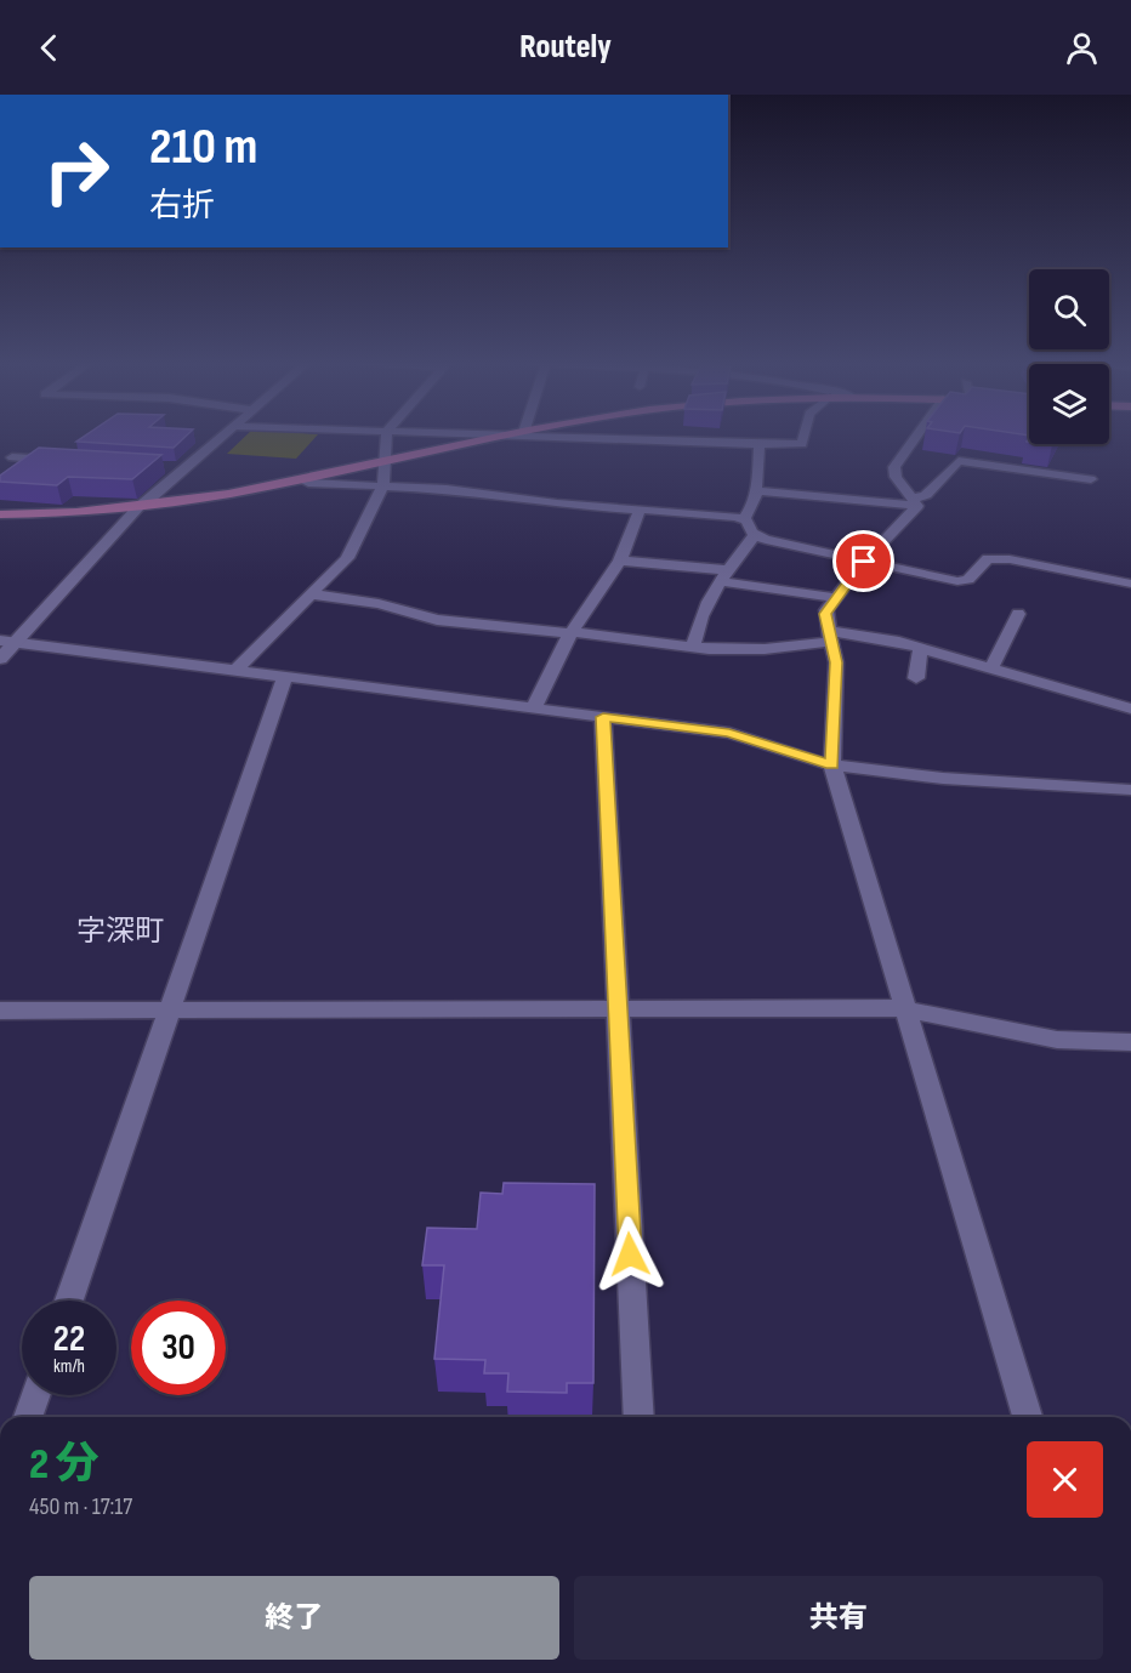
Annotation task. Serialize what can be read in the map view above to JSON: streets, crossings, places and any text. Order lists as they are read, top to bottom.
{
  "districts": ["字深町"],
  "page": {
    "header": "Routely",
    "turn": ["210 m", "右折"],
    "speed": "22 km/h",
    "limit": "30",
    "heading": ["2 分", "450 m · 17:17"],
    "buttons": ["終了", "共有"]
  }
}
